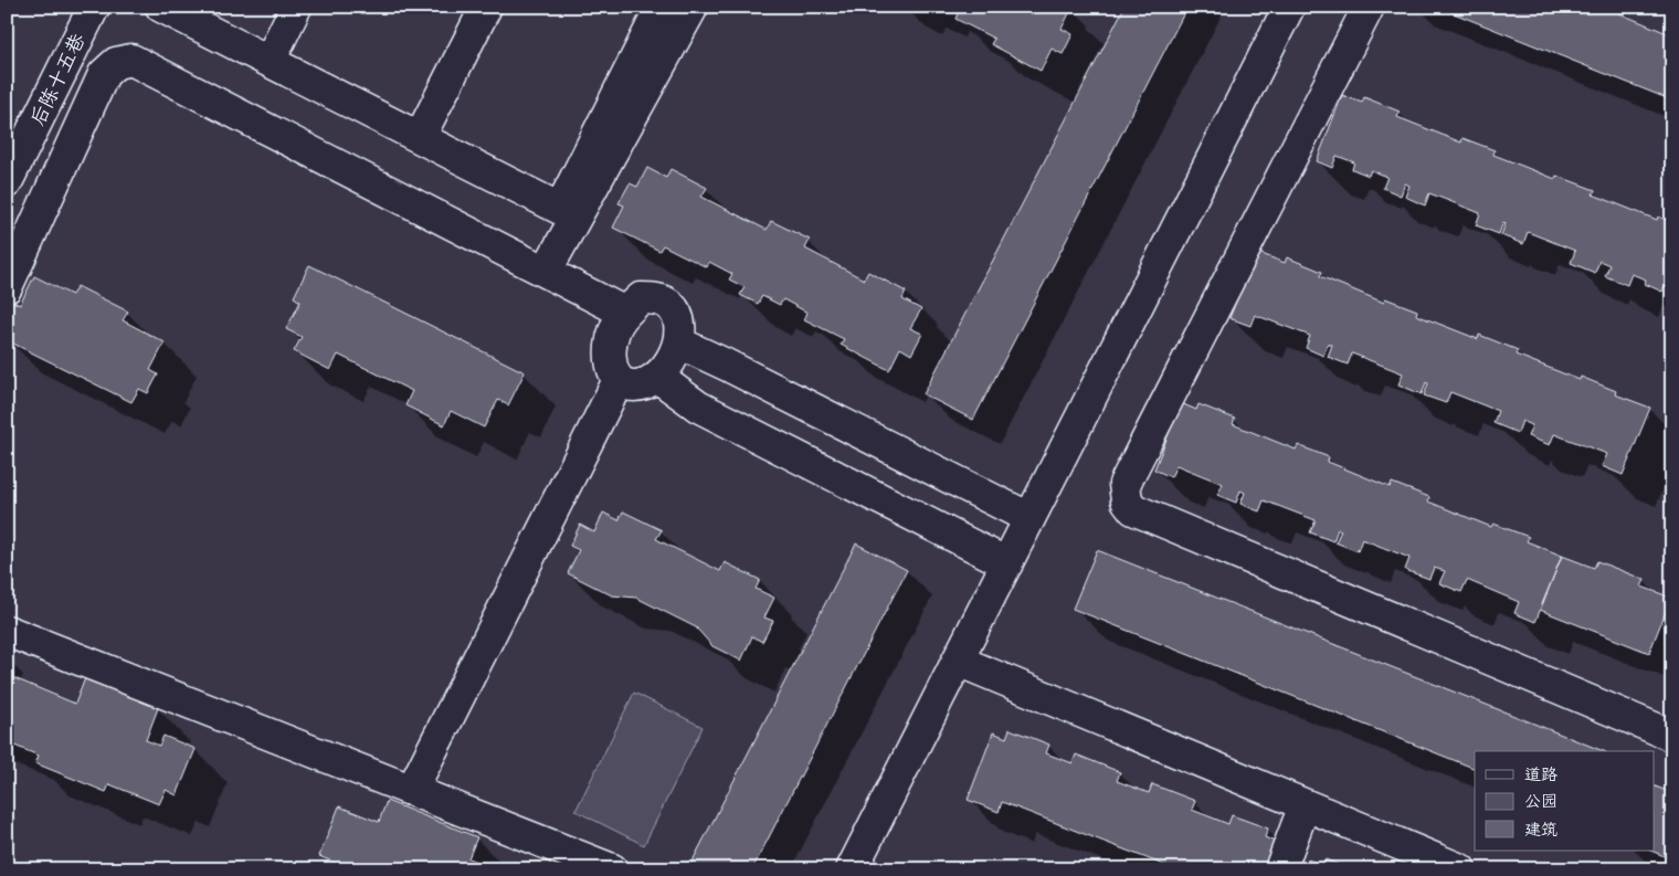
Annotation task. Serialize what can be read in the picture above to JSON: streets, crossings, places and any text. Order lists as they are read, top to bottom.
{
  "streets": {
    "street": ["后陈十五巷"]
  },
  "legend": ["道路", "公园", "建筑"]
}
